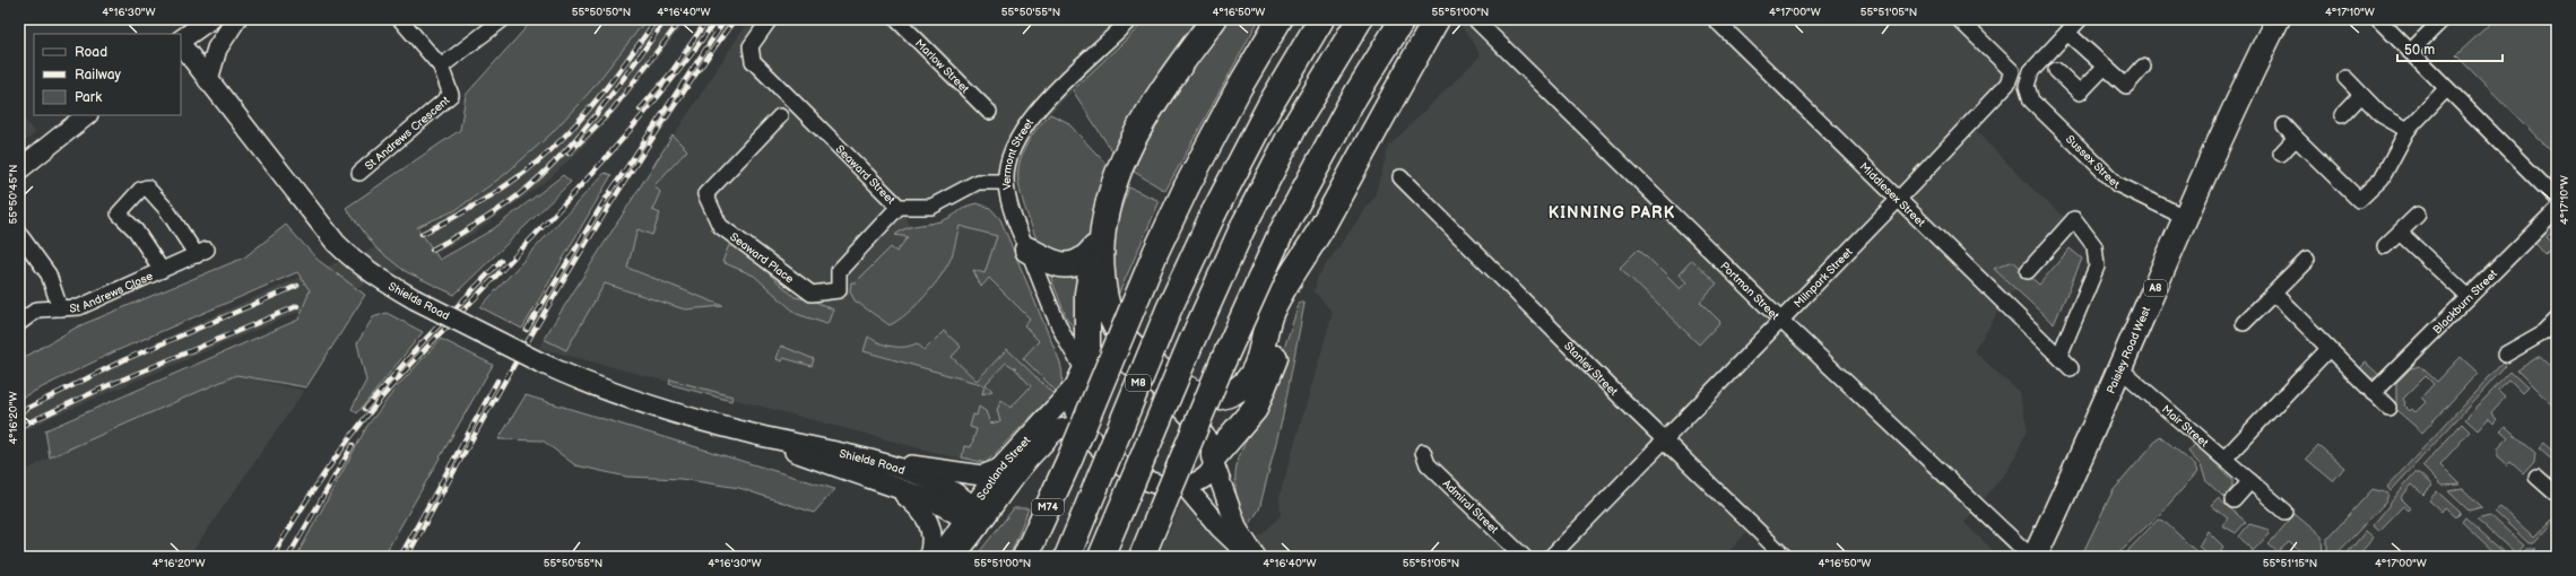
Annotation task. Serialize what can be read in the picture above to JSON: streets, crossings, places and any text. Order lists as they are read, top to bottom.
{
  "streets": {
    "highway": ["M8", "M74"],
    "main road": ["A8", "Paisley Road West"],
    "street": [
      "Marlow Street",
      "St Andrews Crescent",
      "Vermont Street",
      "Sussex Street",
      "Seaward Street",
      "Middlesex Street",
      "Seaward Place",
      "Milnpark Street",
      "St Andrews Close",
      "Portman Street",
      "Shields Road",
      "Blackburn Street",
      "Stanley Street",
      "Mair Street",
      "Scotland Street",
      "Admiral Street"
    ]
  },
  "crossings": [
    ["Vermont Street", "Seaward Street"],
    ["Sussex Street", "Paisley Road West"],
    ["Seaward Street", "Seaward Place"],
    ["Middlesex Street", "Milnpark Street"],
    ["Milnpark Street", "Portman Street"],
    ["Milnpark Street", "Stanley Street"],
    ["Shields Road", "Scotland Street"],
    ["Paisley Road West", "Mair Street"]
  ],
  "districts": ["KINNING PARK"],
  "legend": ["Road", "Railway", "Park"],
  "scale_bar": "50 m",
  "coordinates": [
    "4°16'30\"W",
    "55°50'50\"N",
    "4°16'40\"W",
    "55°50'55\"N",
    "4°16'50\"W",
    "55°51'00\"N",
    "4°17'00\"W",
    "55°51'05\"N",
    "4°17'10\"W",
    "55°50'45\"N",
    "4°16'20\"W",
    "55°51'15\"N"
  ]
}
